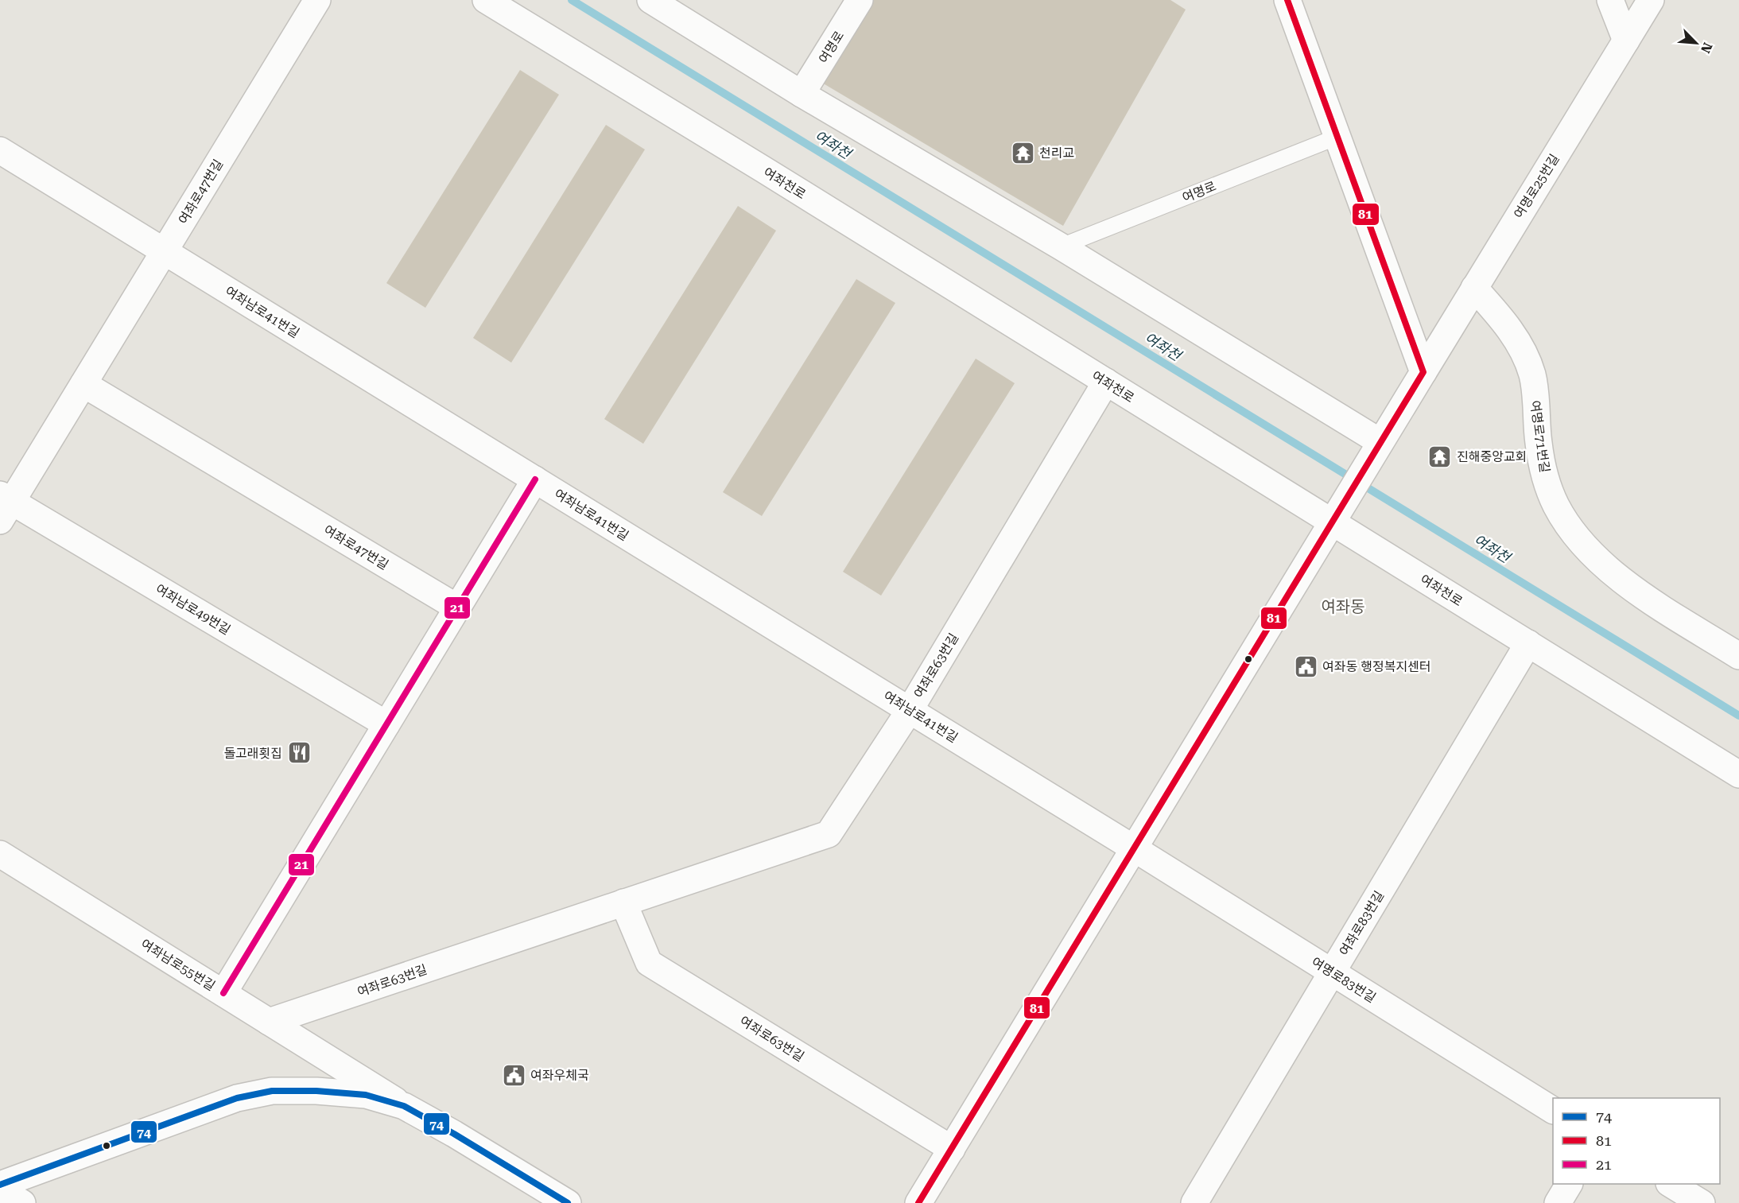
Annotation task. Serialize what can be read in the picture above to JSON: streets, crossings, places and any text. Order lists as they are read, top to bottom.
{
  "streets": {
    "street": [
      "여명로",
      "여좌천로",
      "여명로25번길",
      "여좌로47번길",
      "여좌남로41번길",
      "여명로71번길",
      "여좌남로49번길",
      "여좌로63번길",
      "여좌로83번길",
      "여좌남로55번길",
      "여명로83번길"
    ]
  },
  "crossings": [
    ["여좌천로", "여좌로63번길"],
    ["여좌천로", "여좌로83번길"],
    ["여명로25번길", "여명로71번길"],
    ["여좌로47번길", "여좌남로41번길"],
    ["여좌로47번길", "여좌남로49번길"],
    ["여좌남로41번길", "여좌로63번길"],
    ["여좌남로41번길", "여명로83번길"],
    ["여좌로63번길", "여좌남로55번길"],
    ["여좌로83번길", "여명로83번길"]
  ],
  "districts": ["여좌동"],
  "water": ["여좌천"],
  "places": {
    "temple": ["천리교", "진해중앙교회"],
    "public building": ["여좌동 행정복지센터", "여좌우체국"],
    "restaurant": ["돌고래횟집"]
  },
  "lines": ["transit line 81", "transit line 21", "transit line 74"],
  "legend": ["74", "81", "21"],
  "north": "bottom right"
}
